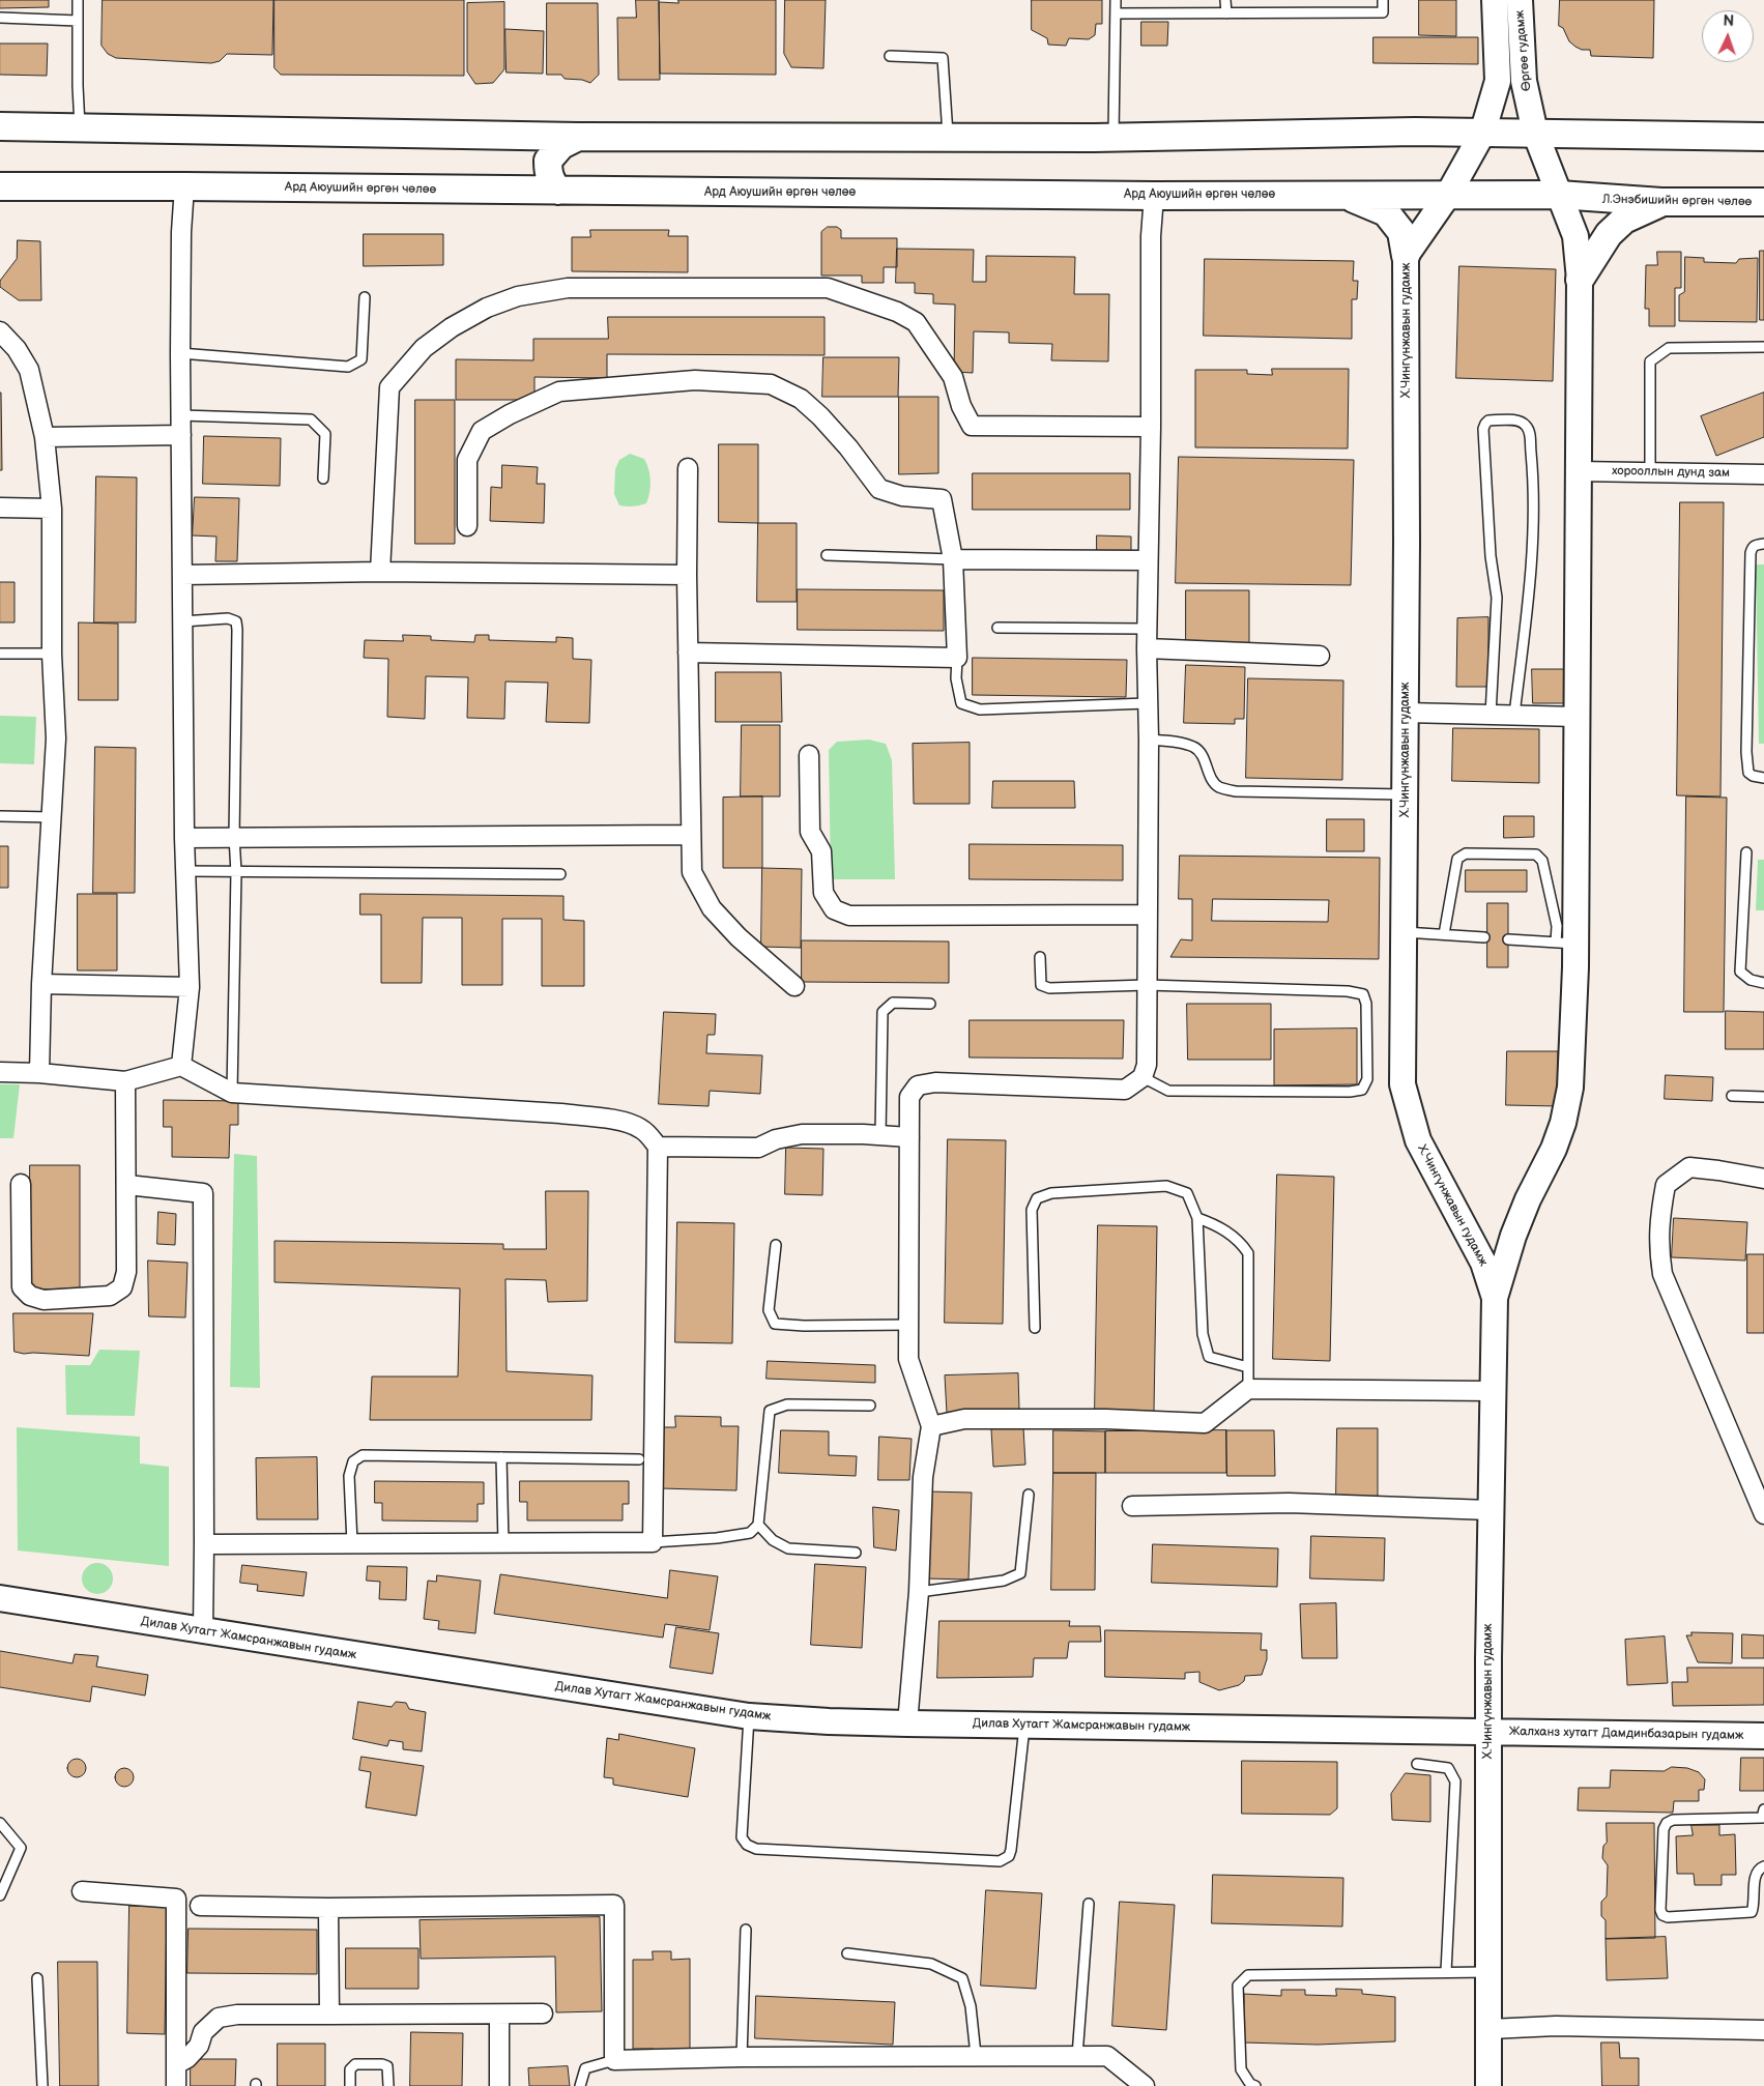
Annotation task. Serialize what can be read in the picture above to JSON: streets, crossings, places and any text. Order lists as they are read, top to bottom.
{
  "streets": {
    "main road": [
      "Өргөө гудамж",
      "Ард Аюушийн өргөн чөлөө",
      "Л.Энэбишийн өргөн чөлөө",
      "Х.Чингүнжавын гудамж",
      "Дилав Хутагт Жамсранжавын гудамж",
      "Жалханз хутагт Дамдинбазарын гудамж"
    ],
    "street": ["хорооллын дунд зам"]
  },
  "crossings": [
    ["Өргөө гудамж", "Ард Аюушийн өргөн чөлөө"],
    ["Өргөө гудамж", "Л.Энэбишийн өргөн чөлөө"],
    ["Өргөө гудамж", "Х.Чингүнжавын гудамж"],
    ["Ард Аюушийн өргөн чөлөө", "Л.Энэбишийн өргөн чөлөө"],
    ["Ард Аюушийн өргөн чөлөө", "Х.Чингүнжавын гудамж"],
    ["Л.Энэбишийн өргөн чөлөө", "Х.Чингүнжавын гудамж"],
    ["Х.Чингүнжавын гудамж", "хорооллын дунд зам"],
    ["Х.Чингүнжавын гудамж", "Дилав Хутагт Жамсранжавын гудамж"],
    ["Х.Чингүнжавын гудамж", "Жалханз хутагт Дамдинбазарын гудамж"],
    ["Дилав Хутагт Жамсранжавын гудамж", "Жалханз хутагт Дамдинбазарын гудамж"]
  ],
  "north": "top"
}
